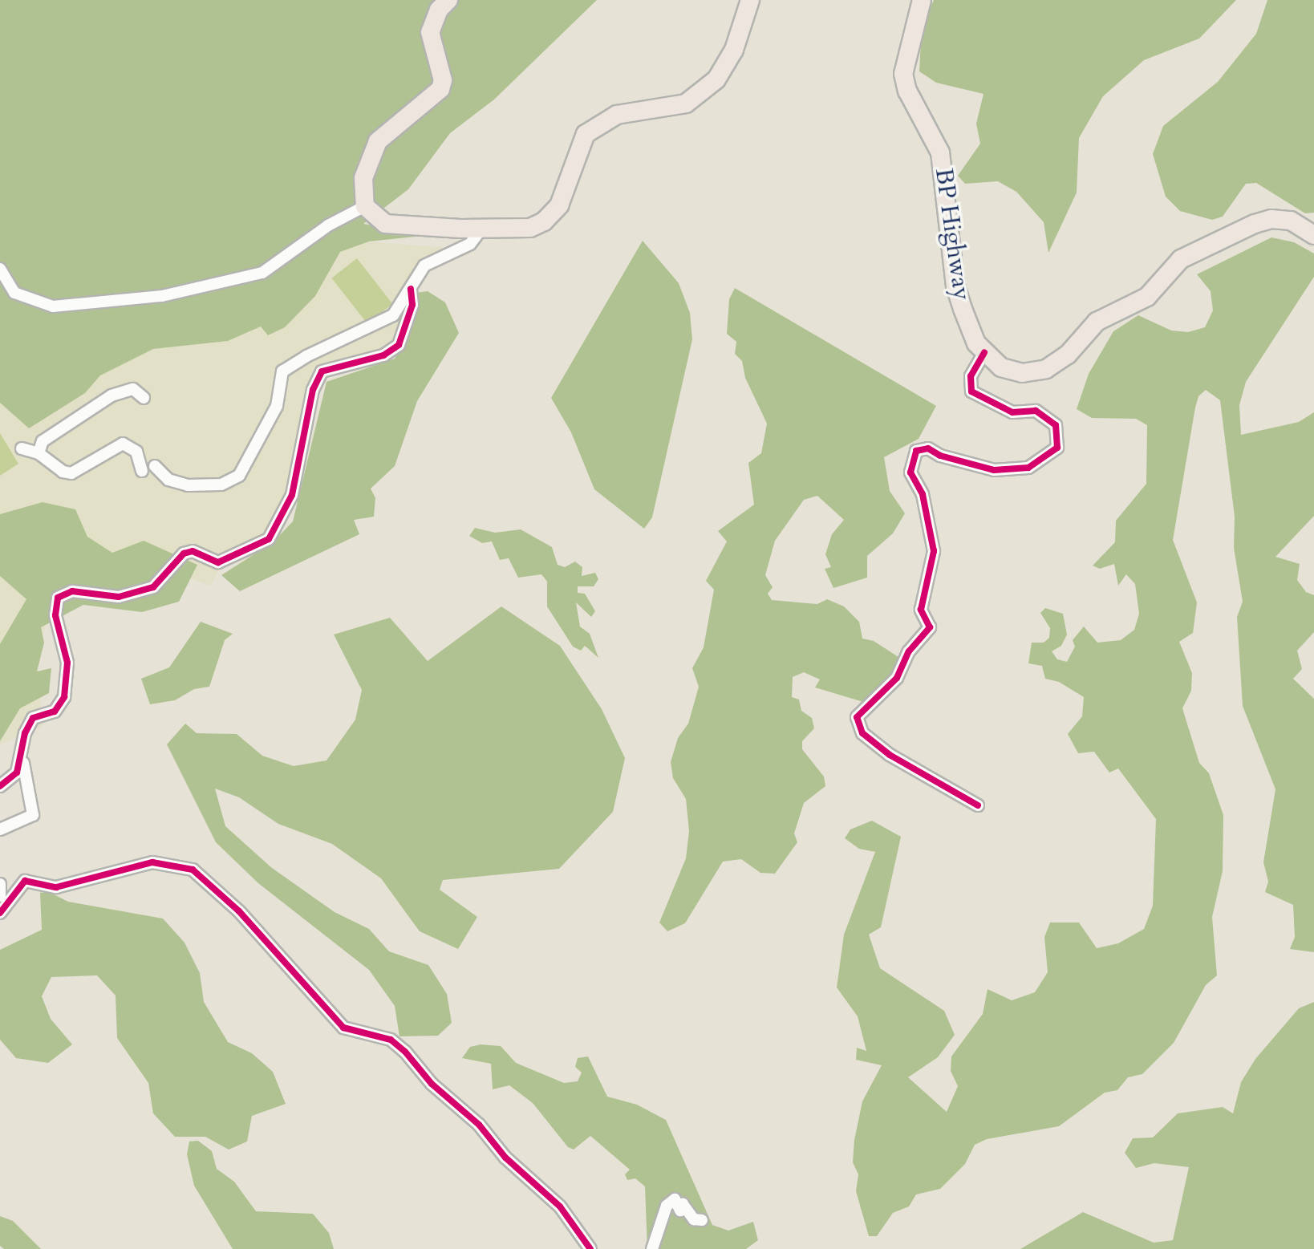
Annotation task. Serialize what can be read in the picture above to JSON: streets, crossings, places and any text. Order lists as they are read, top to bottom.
{
  "streets": {
    "highway": ["BP Highway"]
  }
}
